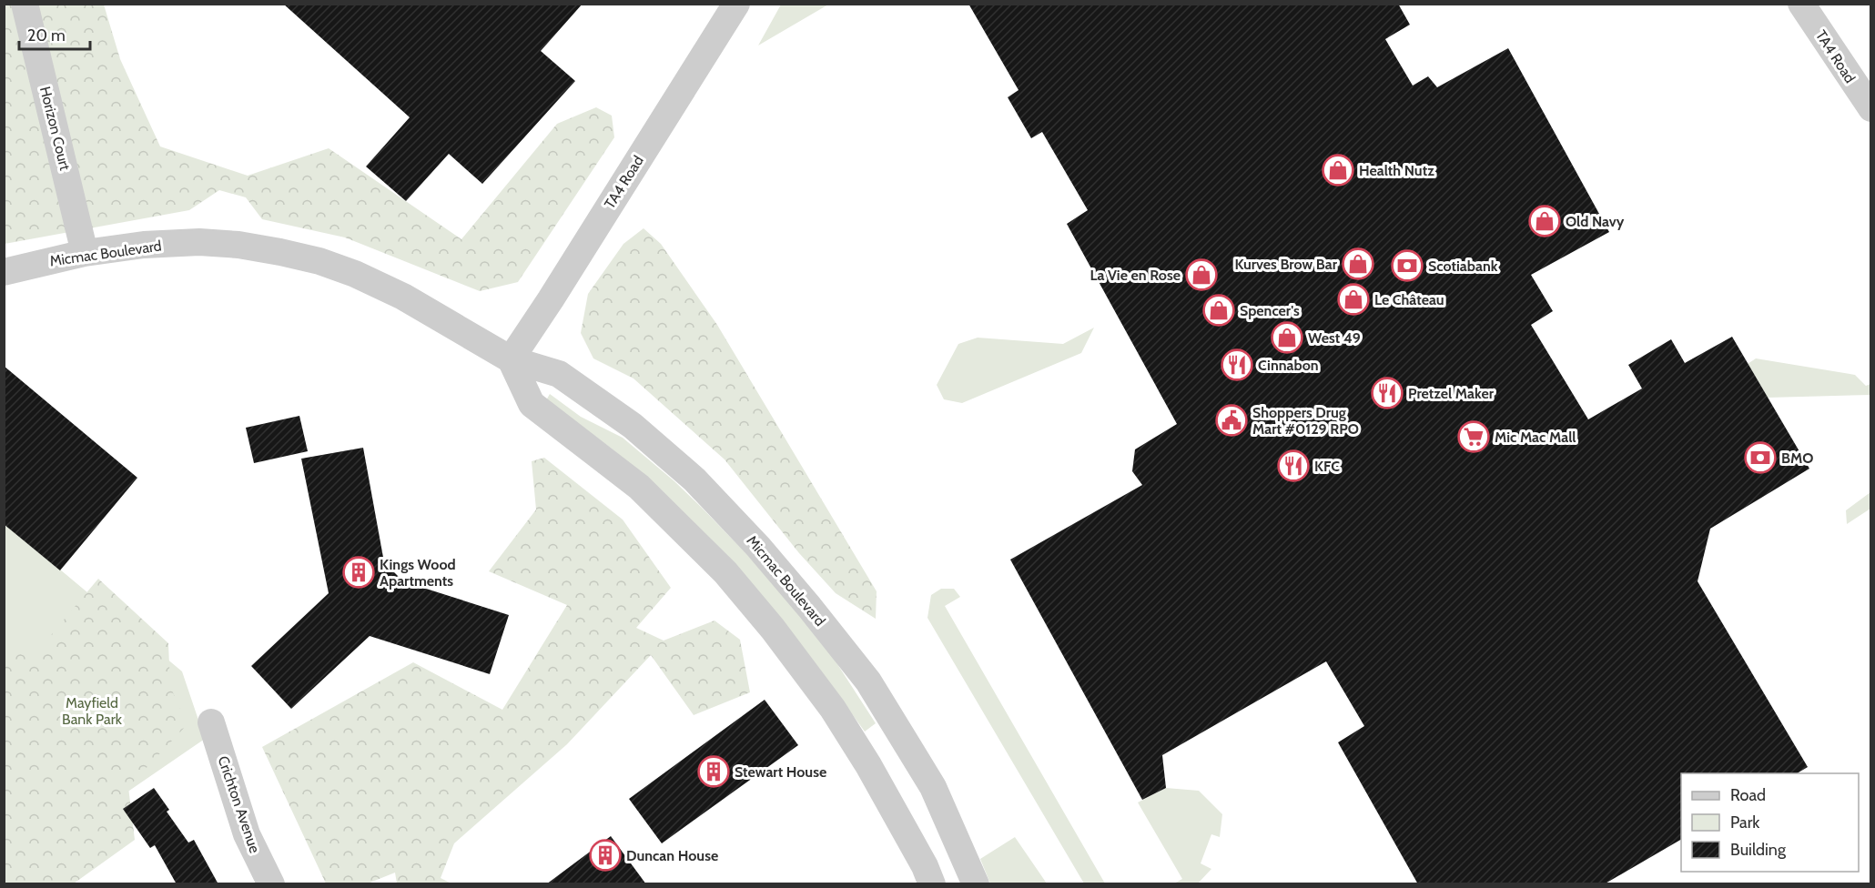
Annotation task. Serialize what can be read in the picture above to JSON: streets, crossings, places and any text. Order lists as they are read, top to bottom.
{
  "streets": {
    "street": [
      "TA4 Road",
      "Horizon Court",
      "Micmac Boulevard",
      "Crichton Avenue"
    ]
  },
  "crossings": [
    ["TA4 Road", "Micmac Boulevard"],
    ["Horizon Court", "Micmac Boulevard"]
  ],
  "parks": ["Mayfield Bank Park"],
  "places": {
    "shop": [
      "Health Nutz",
      "Old Navy",
      "Kurves Brow Bar",
      "La Vie en Rose",
      "Le Château",
      "Spencer's",
      "West 49"
    ],
    "bank": ["Scotiabank", "BMO"],
    "restaurant": ["Cinnabon", "Pretzel Maker", "KFC"],
    "public building": ["Shoppers Drug Mart #0129 RPO"],
    "supermarket": ["Mic Mac Mall"],
    "building": ["Kings Wood Apartments", "Stewart House", "Duncan House"]
  },
  "legend": ["Road", "Park", "Building"],
  "scale_bar": "20 m"
}
